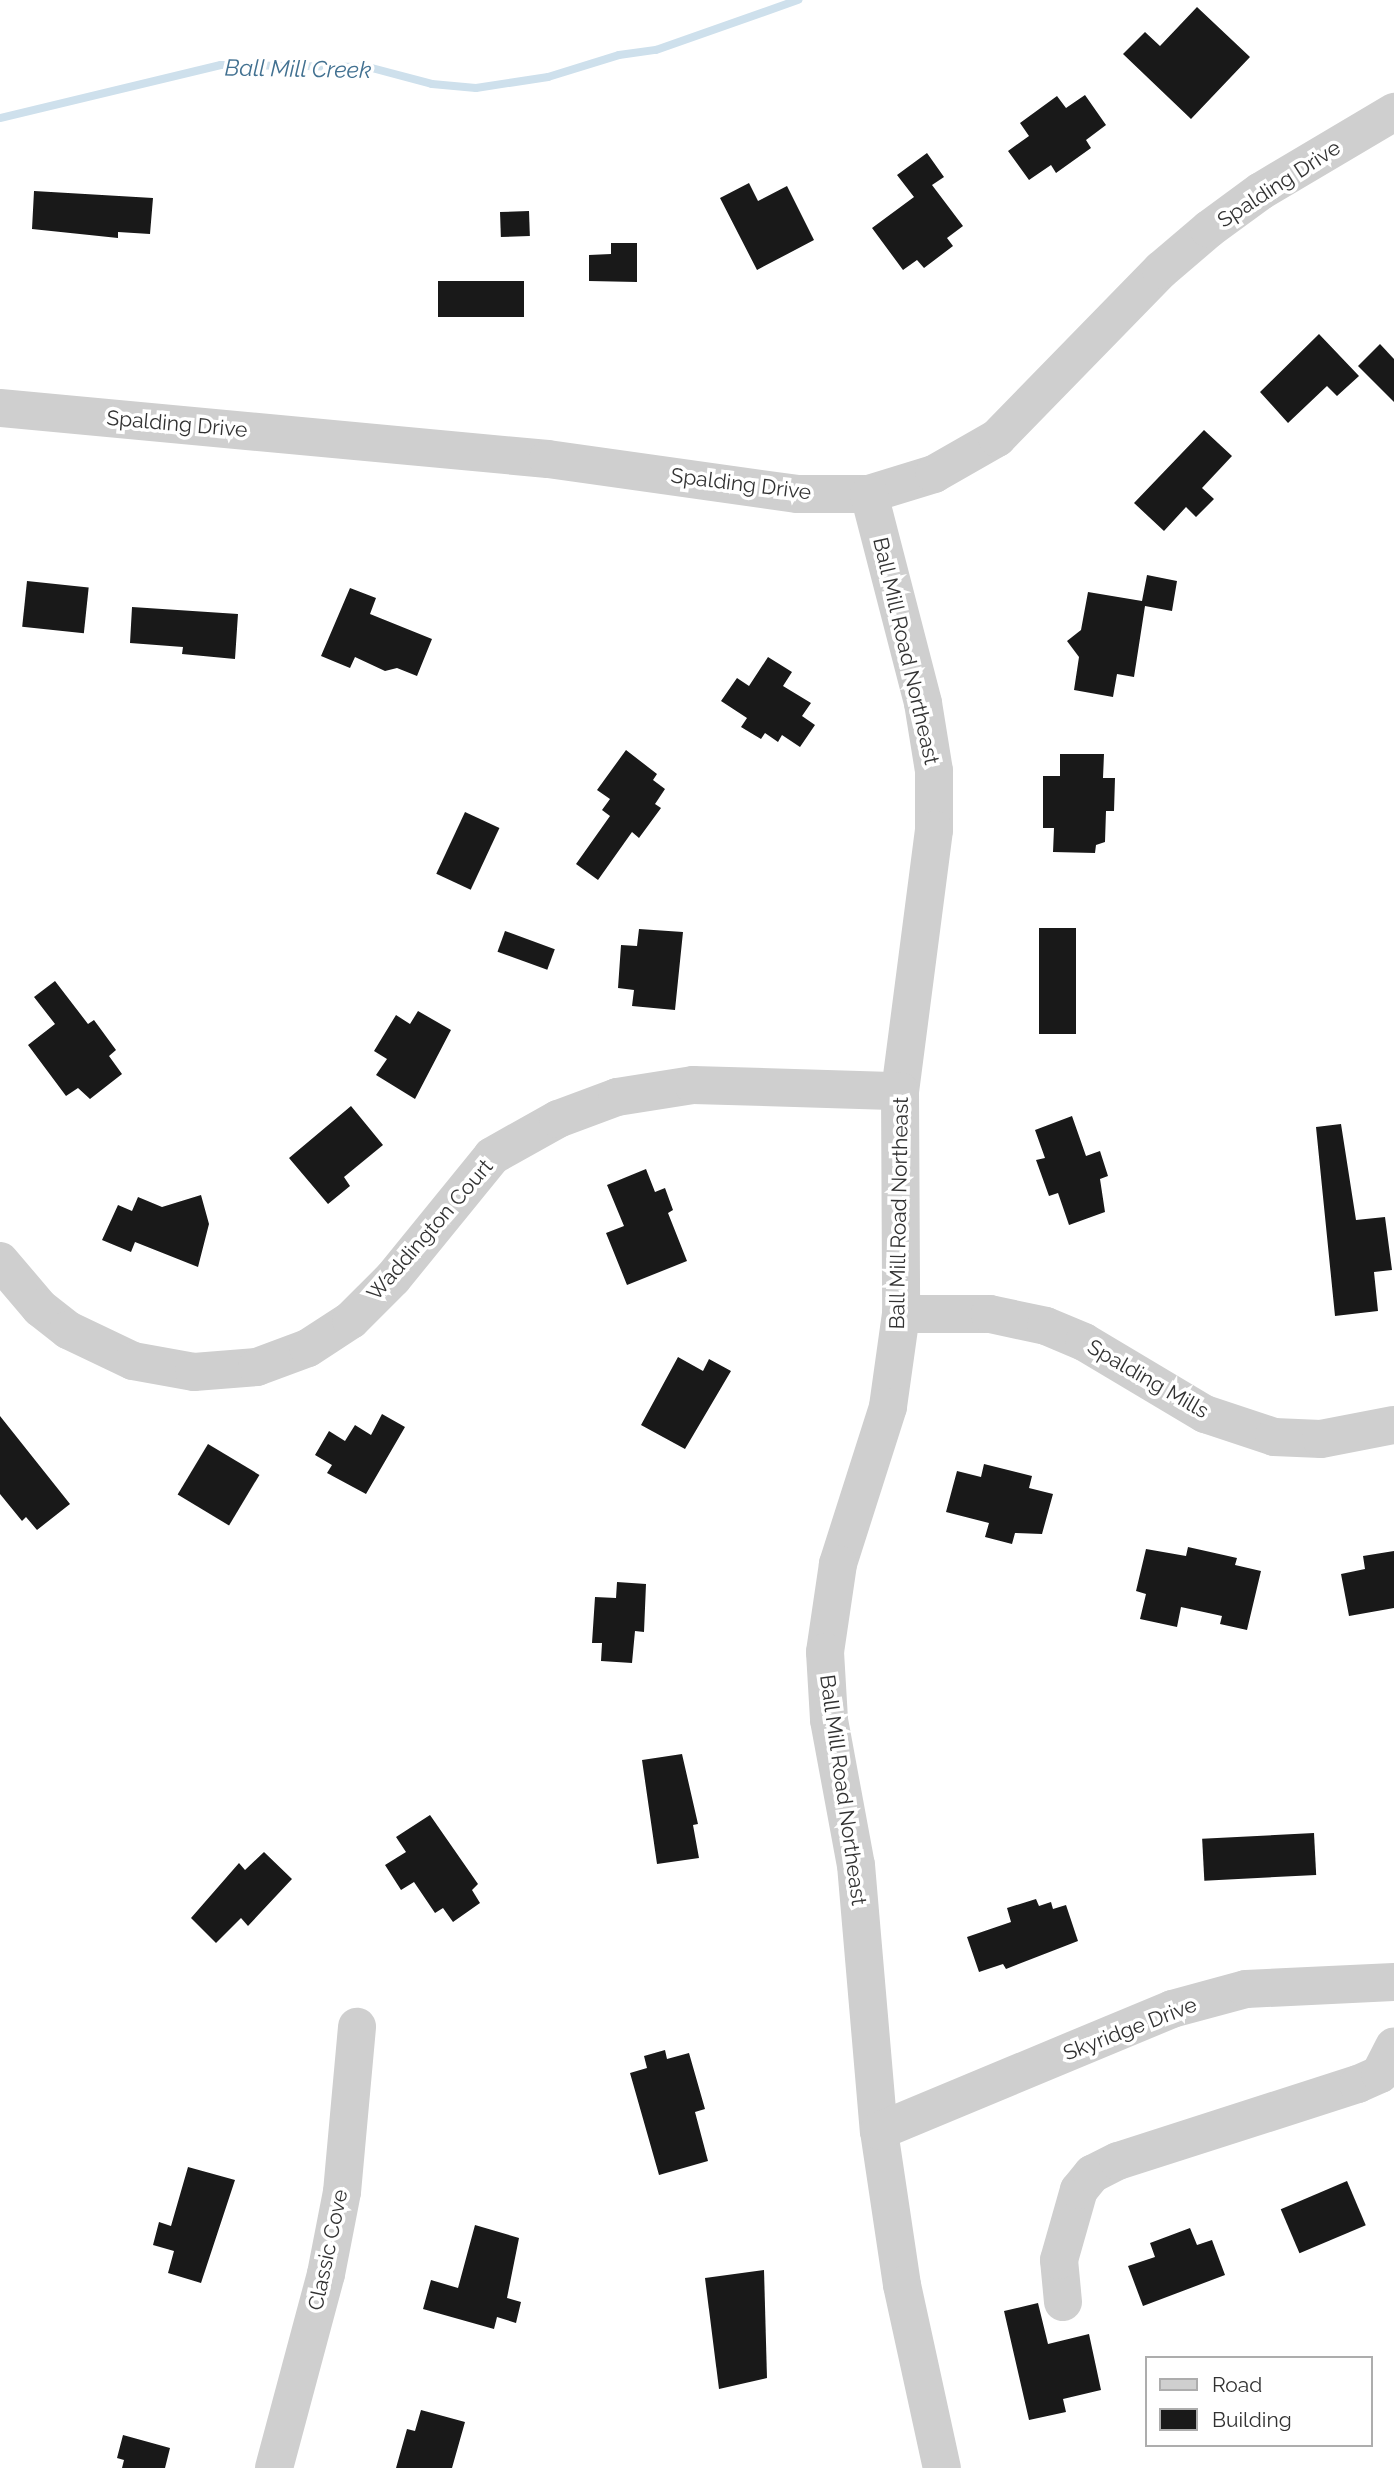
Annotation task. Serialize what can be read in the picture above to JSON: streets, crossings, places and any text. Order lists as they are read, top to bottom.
{
  "streets": {
    "street": [
      "Spalding Drive",
      "Ball Mill Road Northeast",
      "Waddington Court",
      "Spalding Mills",
      "Skyridge Drive",
      "Classic Cove"
    ]
  },
  "crossings": [
    ["Spalding Drive", "Ball Mill Road Northeast"],
    ["Ball Mill Road Northeast", "Waddington Court"],
    ["Ball Mill Road Northeast", "Spalding Mills"],
    ["Ball Mill Road Northeast", "Skyridge Drive"]
  ],
  "water": ["Ball Mill Creek"],
  "legend": ["Road", "Building"]
}
